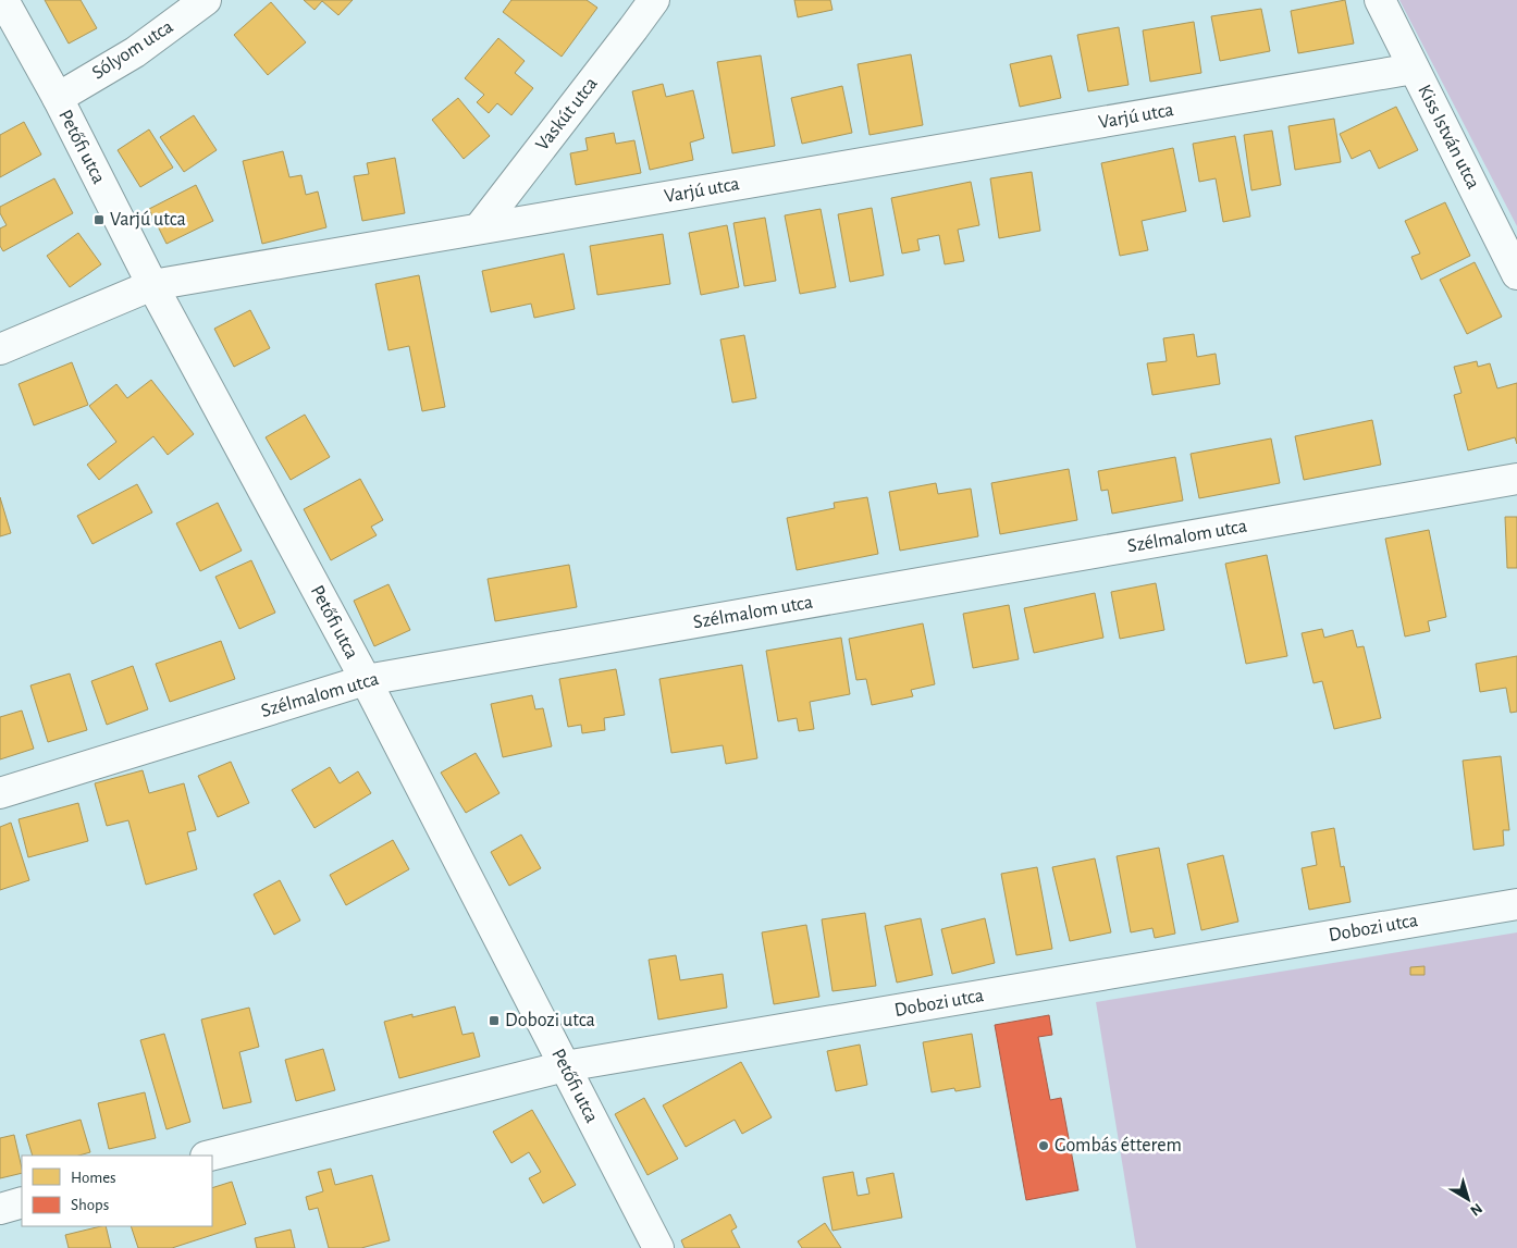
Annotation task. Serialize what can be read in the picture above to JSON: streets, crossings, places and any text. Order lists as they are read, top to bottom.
{
  "streets": {
    "street": [
      "Sólyom utca",
      "Vaskút utca",
      "Varjú utca",
      "Kiss István utca",
      "Petőfi utca",
      "Szélmalom utca",
      "Dobozi utca"
    ]
  },
  "crossings": [
    ["Sólyom utca", "Petőfi utca"],
    ["Vaskút utca", "Varjú utca"],
    ["Varjú utca", "Kiss István utca"],
    ["Varjú utca", "Petőfi utca"],
    ["Petőfi utca", "Szélmalom utca"],
    ["Petőfi utca", "Dobozi utca"]
  ],
  "places": {
    "transit": ["Varjú utca", "Dobozi utca"],
    "other": ["Gombás étterem"]
  },
  "legend": ["Homes", "Shops"],
  "north": "bottom right"
}
